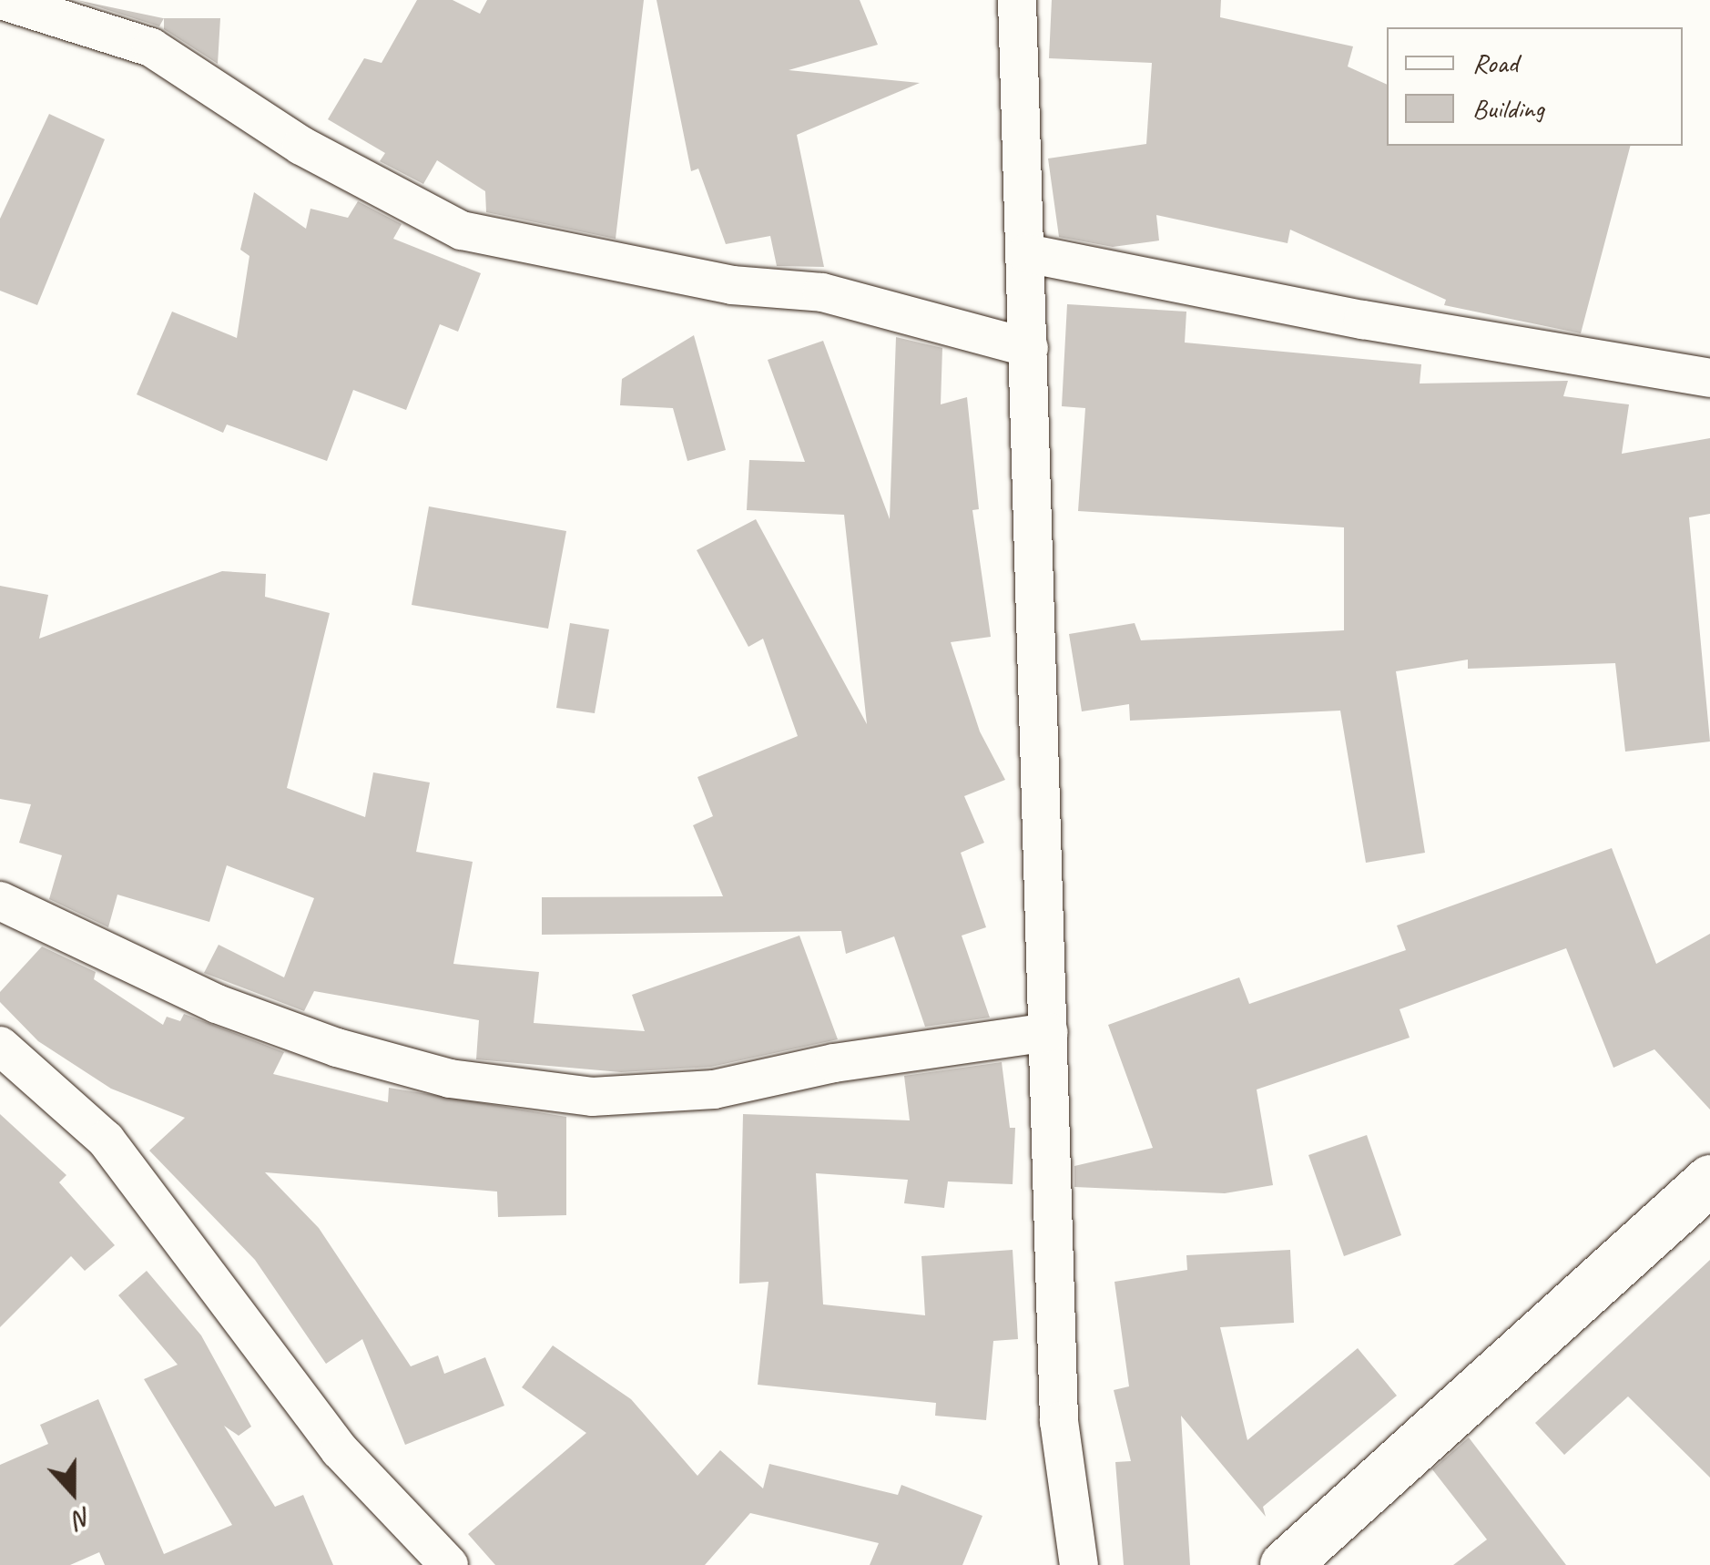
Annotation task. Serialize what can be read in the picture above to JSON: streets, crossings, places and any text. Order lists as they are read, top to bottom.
{
  "legend": ["Road", "Building"],
  "north": "bottom"
}
